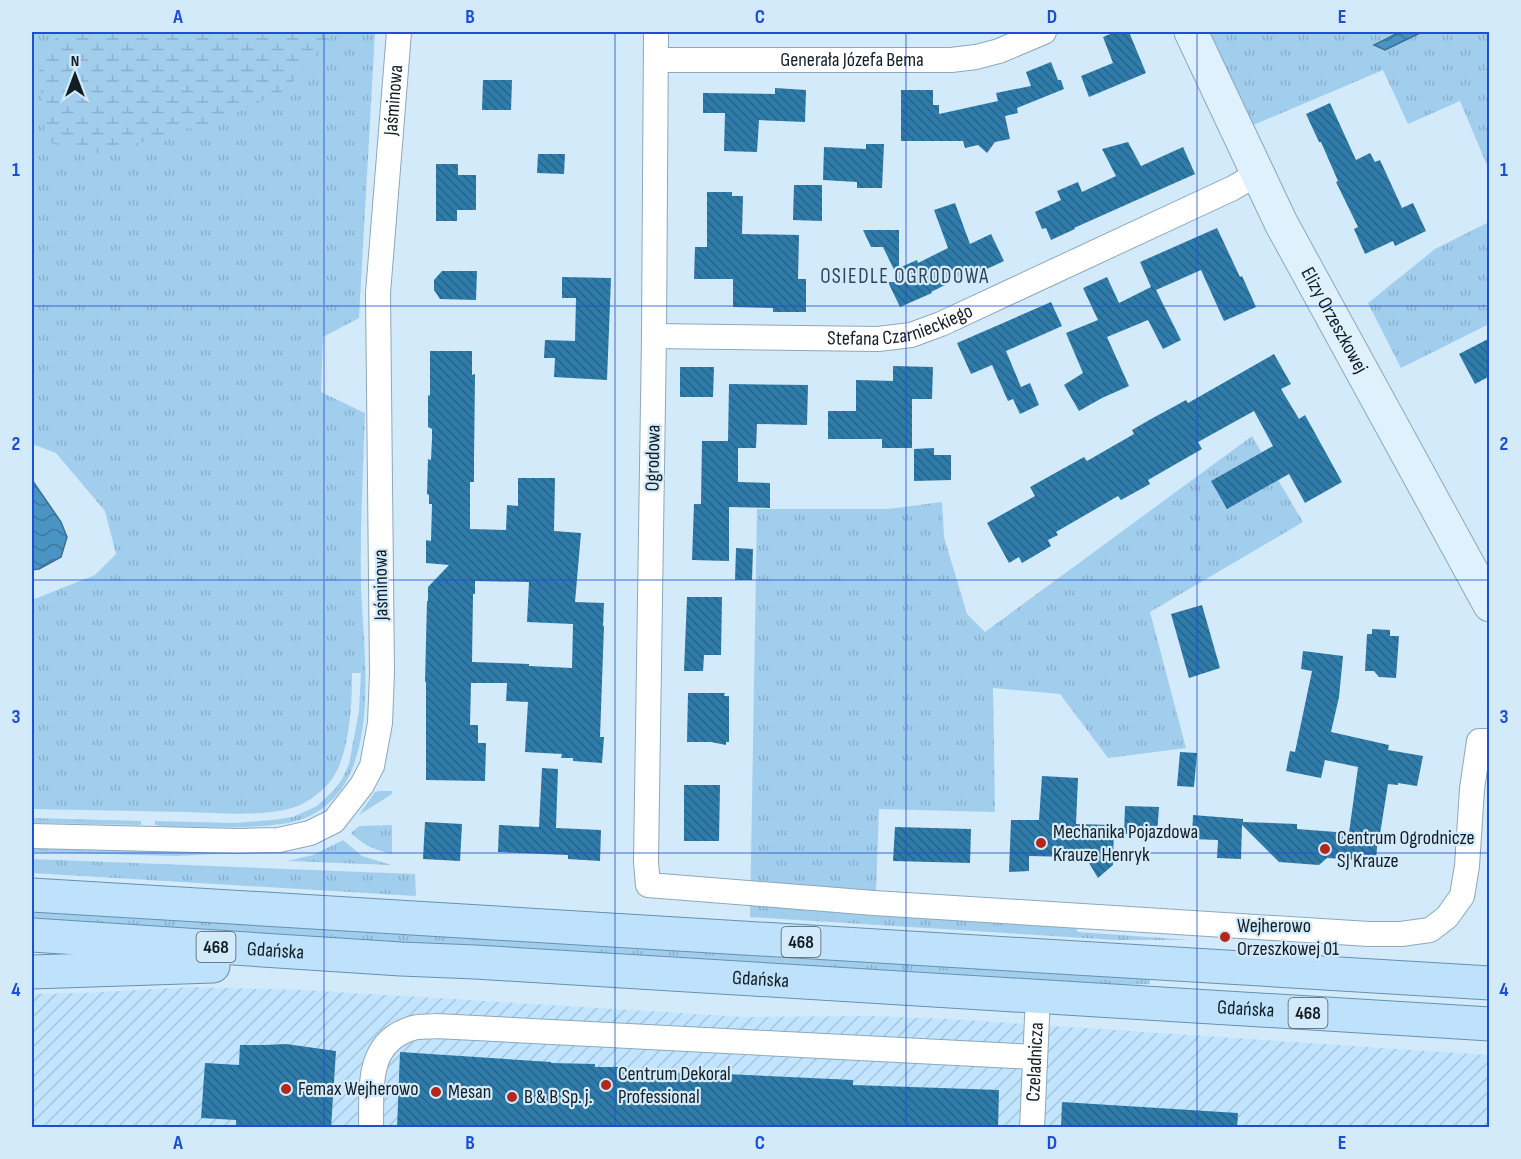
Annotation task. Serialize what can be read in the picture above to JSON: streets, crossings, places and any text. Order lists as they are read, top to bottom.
{
  "streets": {
    "main road": ["468", "Gdańska"],
    "street": [
      "Generała Józefa Bema",
      "Jaśminowa",
      "Elizy Orzeszkowej",
      "Stefana Czarnieckiego",
      "Ogrodowa",
      "Czeladnicza"
    ]
  },
  "crossings": [
    ["Generała Józefa Bema", "Ogrodowa"],
    ["Elizy Orzeszkowej", "Stefana Czarnieckiego"],
    ["Stefana Czarnieckiego", "Ogrodowa"],
    ["Gdańska", "Czeladnicza"]
  ],
  "districts": ["OSIEDLE OGRODOWA"],
  "places": [
    "Mechanika Pojazdowa Krauze Henryk",
    "Centrum Ogrodnicze SJ Krauze",
    "Wejherowo Orzeszkowej 01",
    "Centrum Dekoral Professional",
    "Femax Wejherowo",
    "Mesan",
    "B & B Sp. j."
  ],
  "north": "top",
  "grid": {
    "columns": [
      "A",
      "B",
      "C",
      "D",
      "E"
    ],
    "rows": [
      "1",
      "2",
      "3",
      "4"
    ]
  }
}
